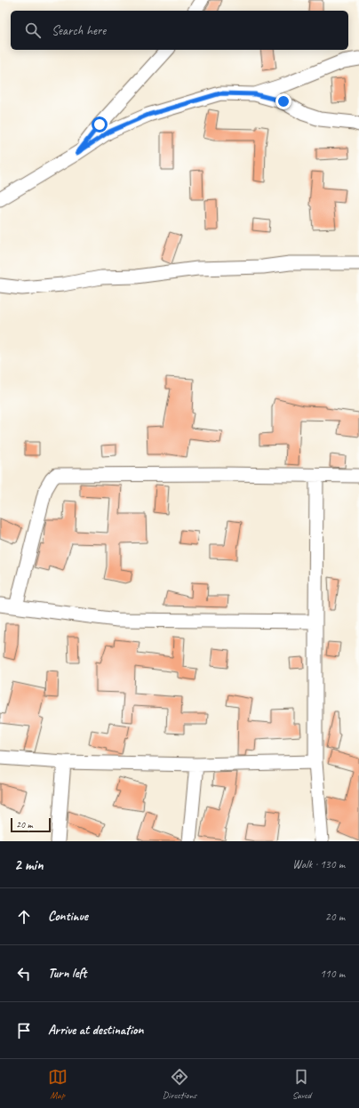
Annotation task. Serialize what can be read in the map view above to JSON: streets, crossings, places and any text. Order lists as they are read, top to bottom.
{
  "scale_bar": "20 m",
  "page": {
    "search": "Search here",
    "scale": "20 m",
    "heading": ["2 min", "Walk · 130 m"],
    "list": [
      ["Continue", "20 m"],
      ["Turn left", "110 m"],
      "Arrive at destination"
    ],
    "nav": ["Map", "Directions", "Saved"]
  }
}
